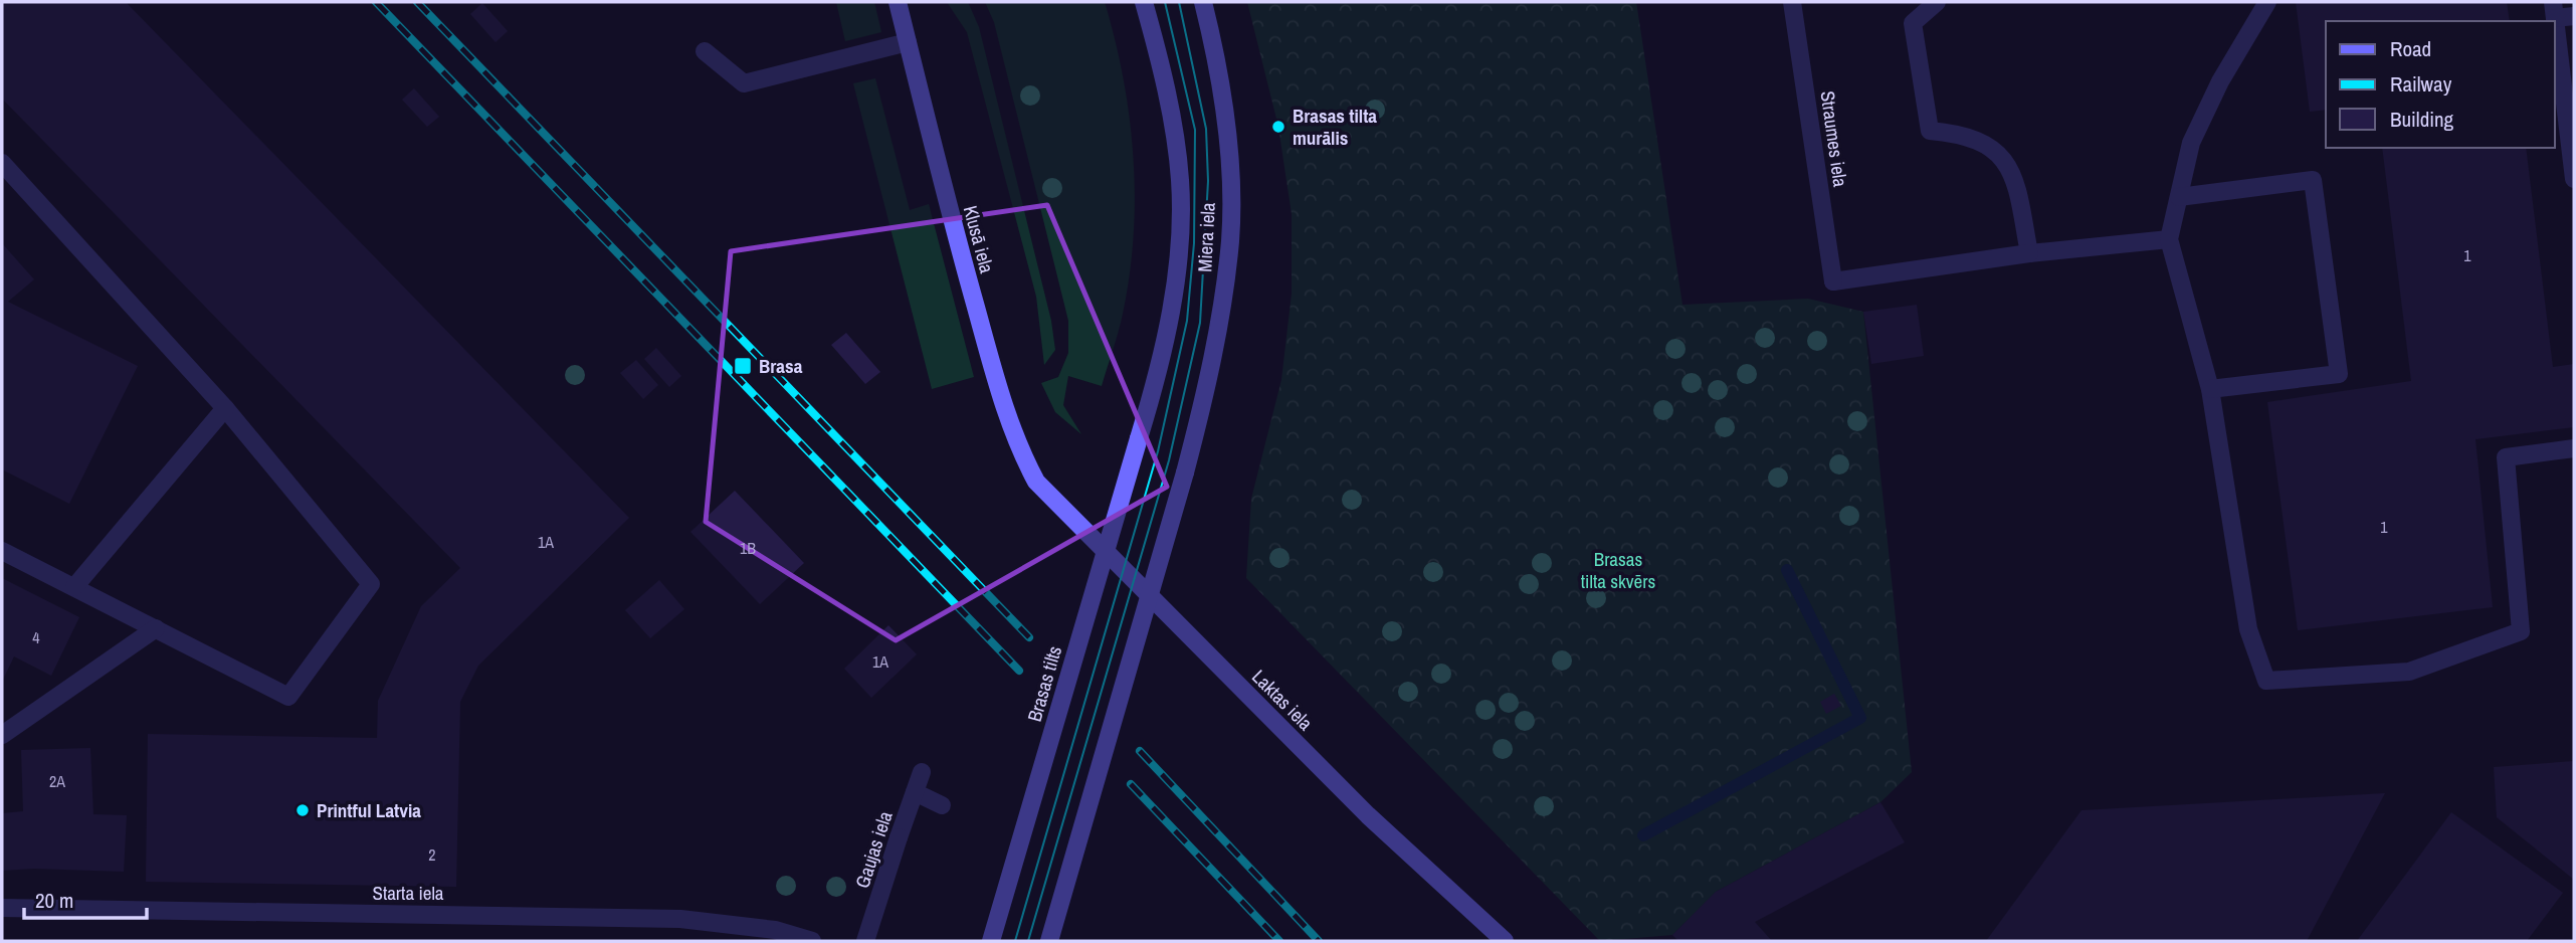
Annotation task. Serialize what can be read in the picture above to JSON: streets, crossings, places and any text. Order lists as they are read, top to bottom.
{
  "streets": {
    "street": [
      "Straumes iela",
      "Miera iela",
      "Klusā iela",
      "Brasas tilts",
      "Laktas iela",
      "Gaujas iela",
      "Starta iela"
    ]
  },
  "crossings": [
    ["Miera iela", "Brasas tilts"],
    ["Klusā iela", "Laktas iela"]
  ],
  "parks": ["Brasas tilta skvērs"],
  "places": {
    "other": ["Brasas tilta murālis", "Printful Latvia"],
    "transit": ["Brasa"]
  },
  "house_numbers": [
    "1",
    "1",
    "1A",
    "1B",
    "4",
    "1A",
    "2A",
    "2"
  ],
  "legend": ["Road", "Railway", "Building"],
  "scale_bar": "20 m"
}
